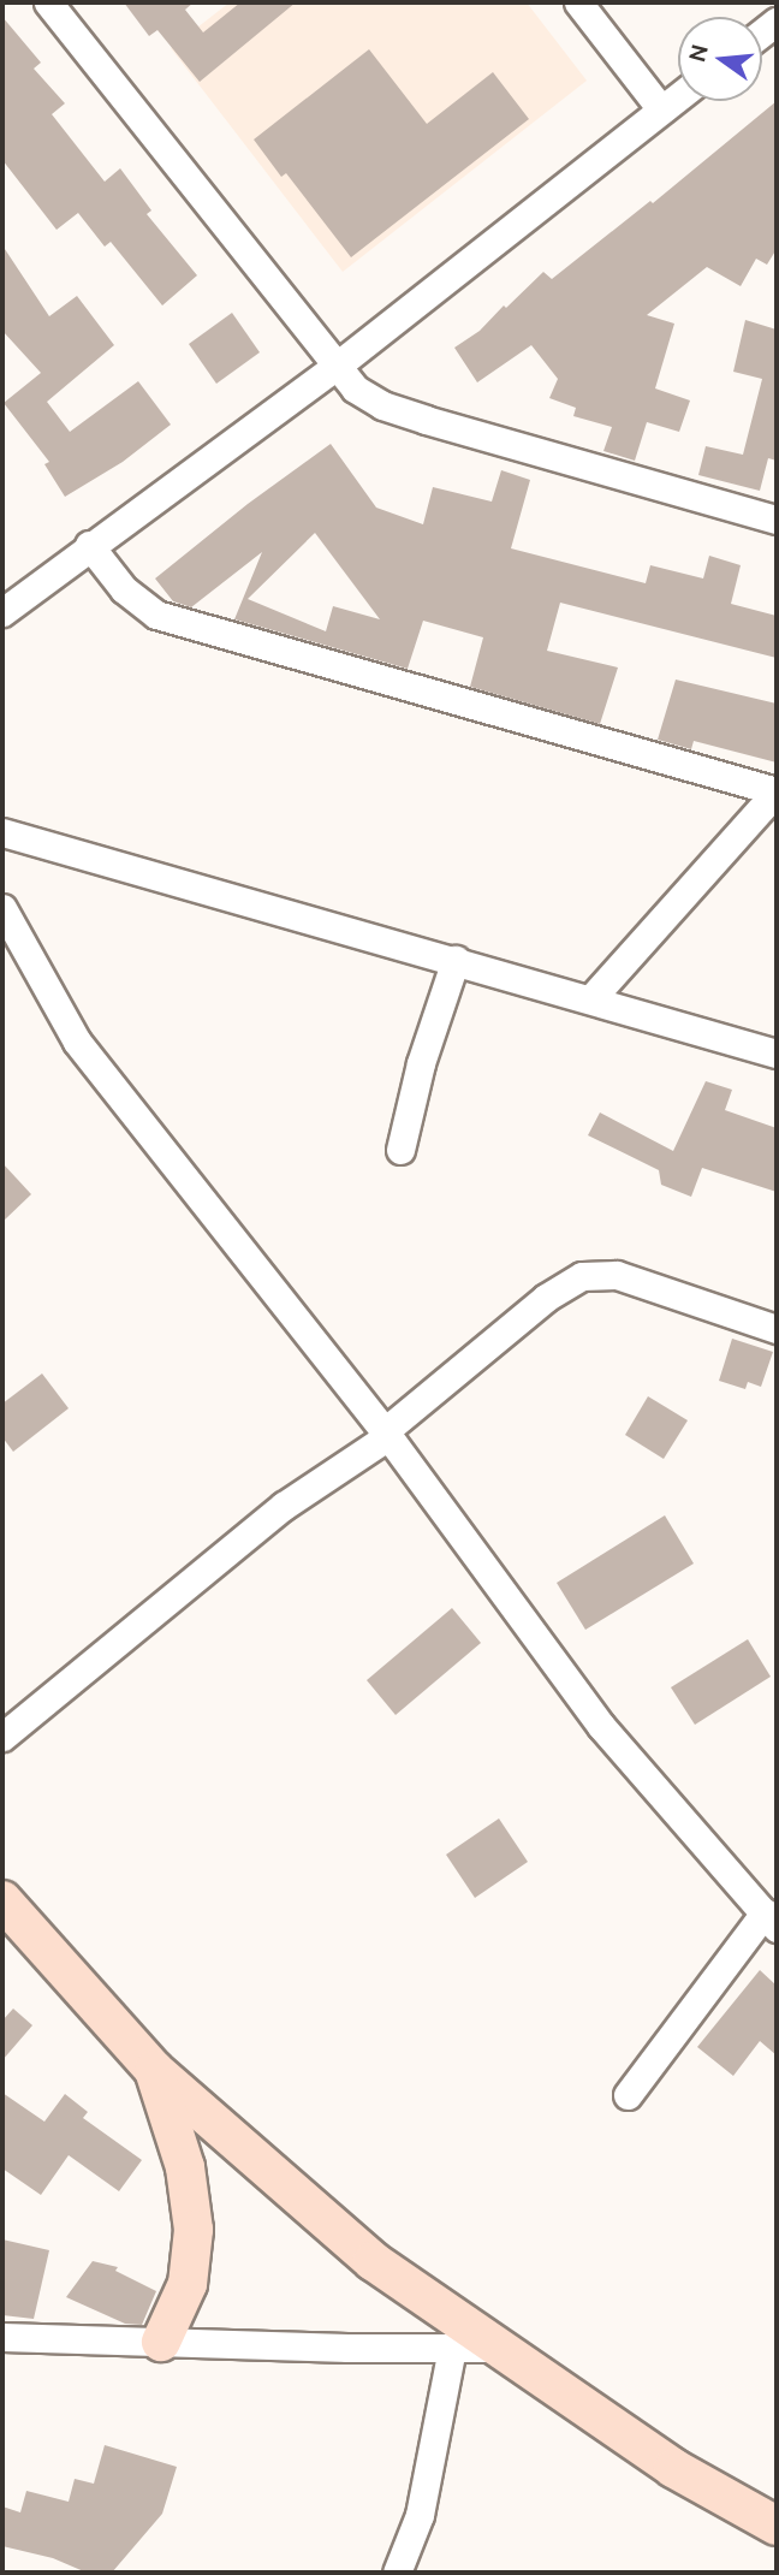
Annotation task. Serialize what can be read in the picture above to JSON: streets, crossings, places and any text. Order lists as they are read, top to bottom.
{
  "north": "left"
}
